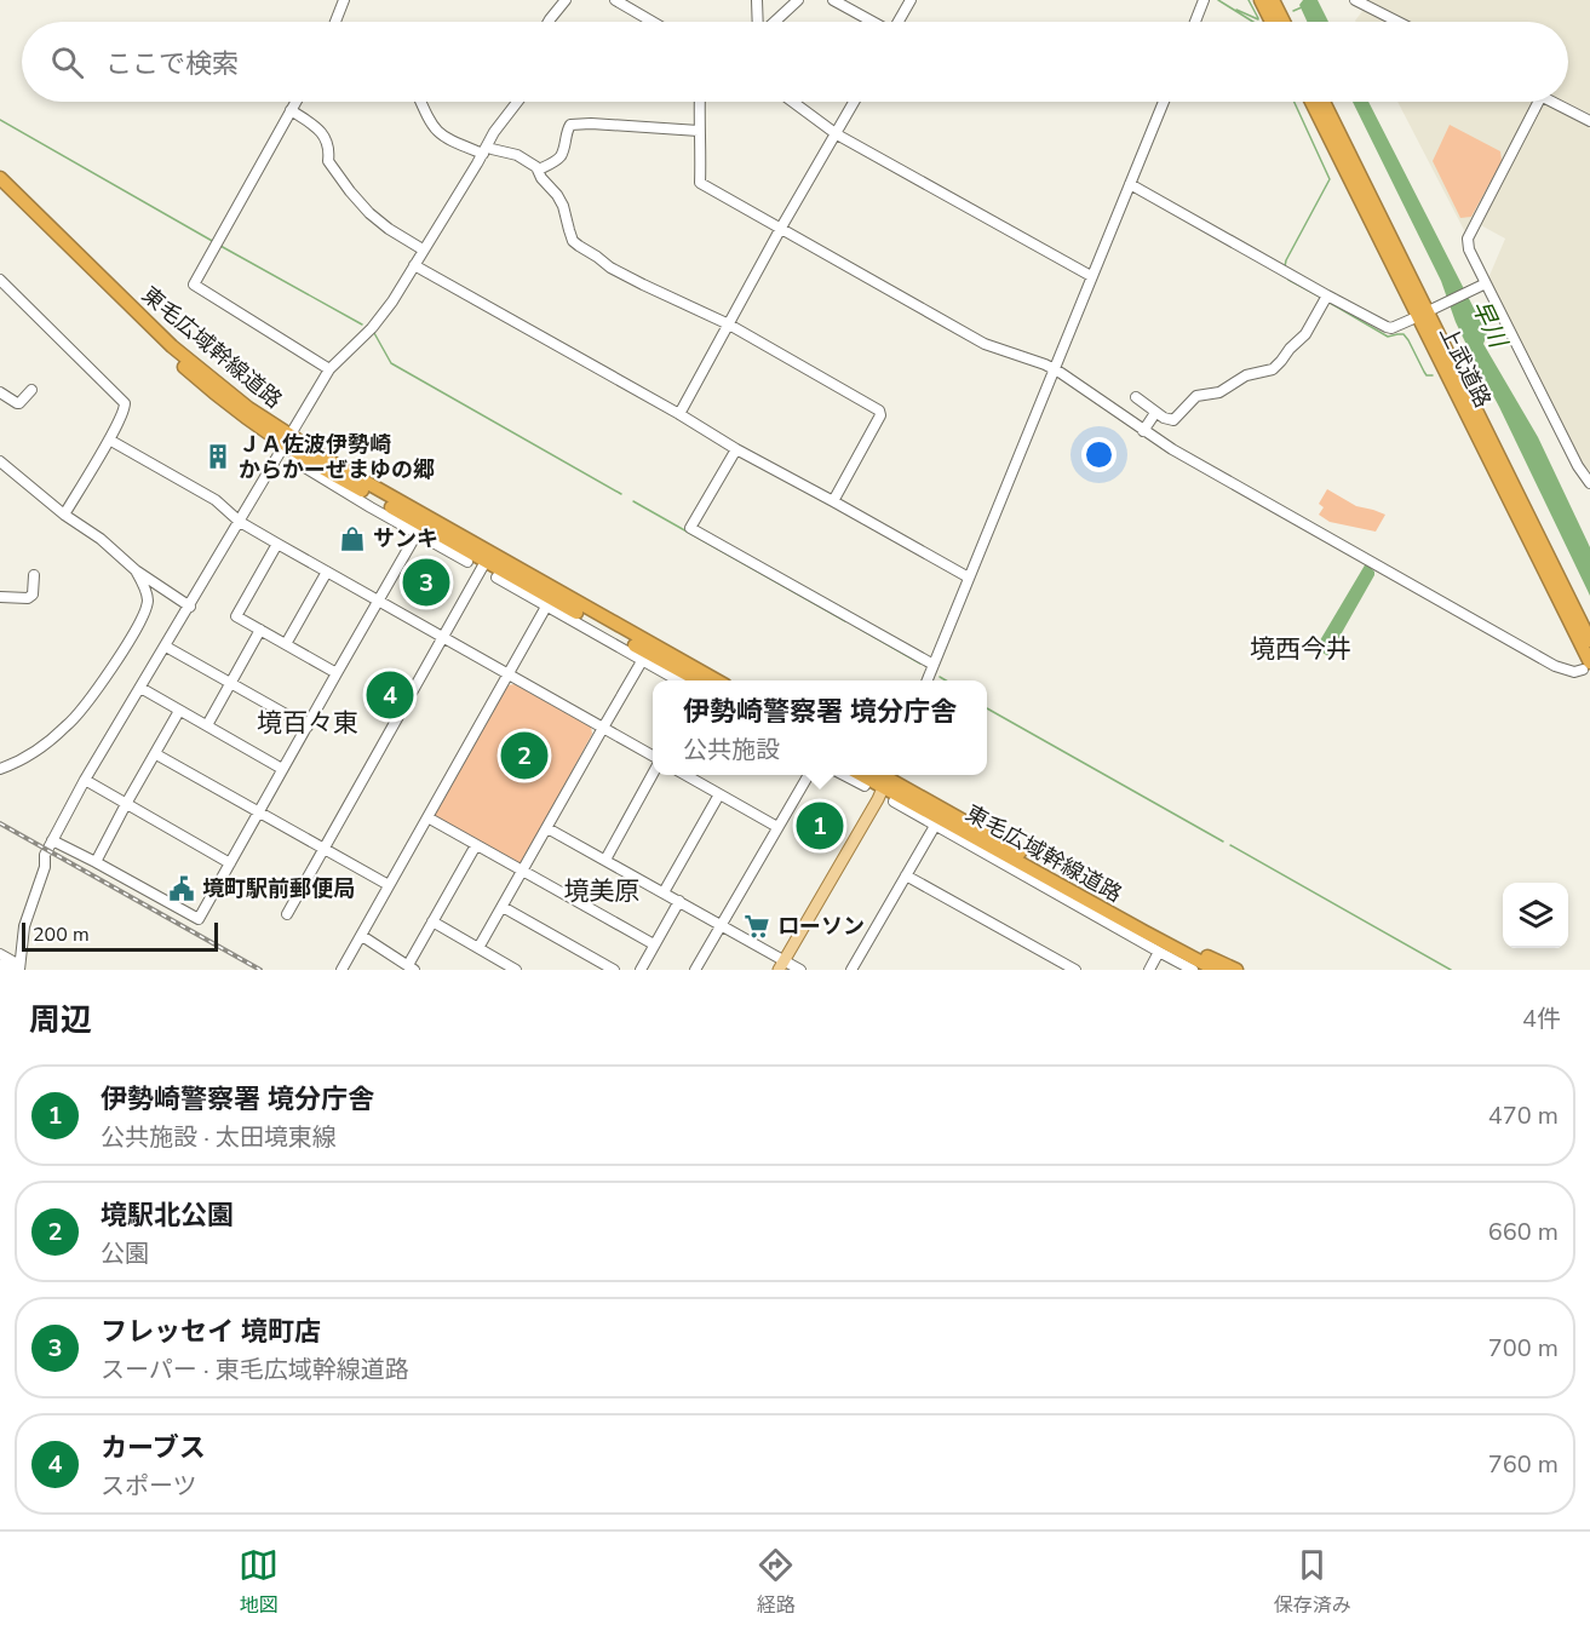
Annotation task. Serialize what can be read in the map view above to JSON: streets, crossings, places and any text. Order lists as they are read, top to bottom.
{
  "streets": {
    "highway": ["東毛広域幹線道路", "上武道路"]
  },
  "districts": ["境西今井", "境百々東", "境美原"],
  "water": ["早川"],
  "places": {
    "building": ["ＪＡ佐波伊勢崎 からかーぜまゆの郷"],
    "shop": ["サンキ"],
    "public building": ["境町駅前郵便局"],
    "supermarket": ["ローソン"]
  },
  "scale_bar": "200 m",
  "page": {
    "search": "ここで検索",
    "pins": [
      "3",
      "4",
      "2",
      "1"
    ],
    "popup": ["伊勢崎警察署 境分庁舎", "公共施設"],
    "scale": "200 m",
    "heading": ["周辺", "4件"],
    "list": [
      {
        "mark": "1",
        "name": "伊勢崎警察署 境分庁舎",
        "note": "公共施設 · 太田境東線",
        "value": "470 m"
      },
      {
        "mark": "2",
        "name": "境駅北公園",
        "note": "公園",
        "value": "660 m"
      },
      {
        "mark": "3",
        "name": "フレッセイ 境町店",
        "note": "スーパー · 東毛広域幹線道路",
        "value": "700 m"
      },
      {
        "mark": "4",
        "name": "カーブス",
        "note": "スポーツ",
        "value": "760 m"
      }
    ],
    "nav": ["地図", "経路", "保存済み"]
  }
}
